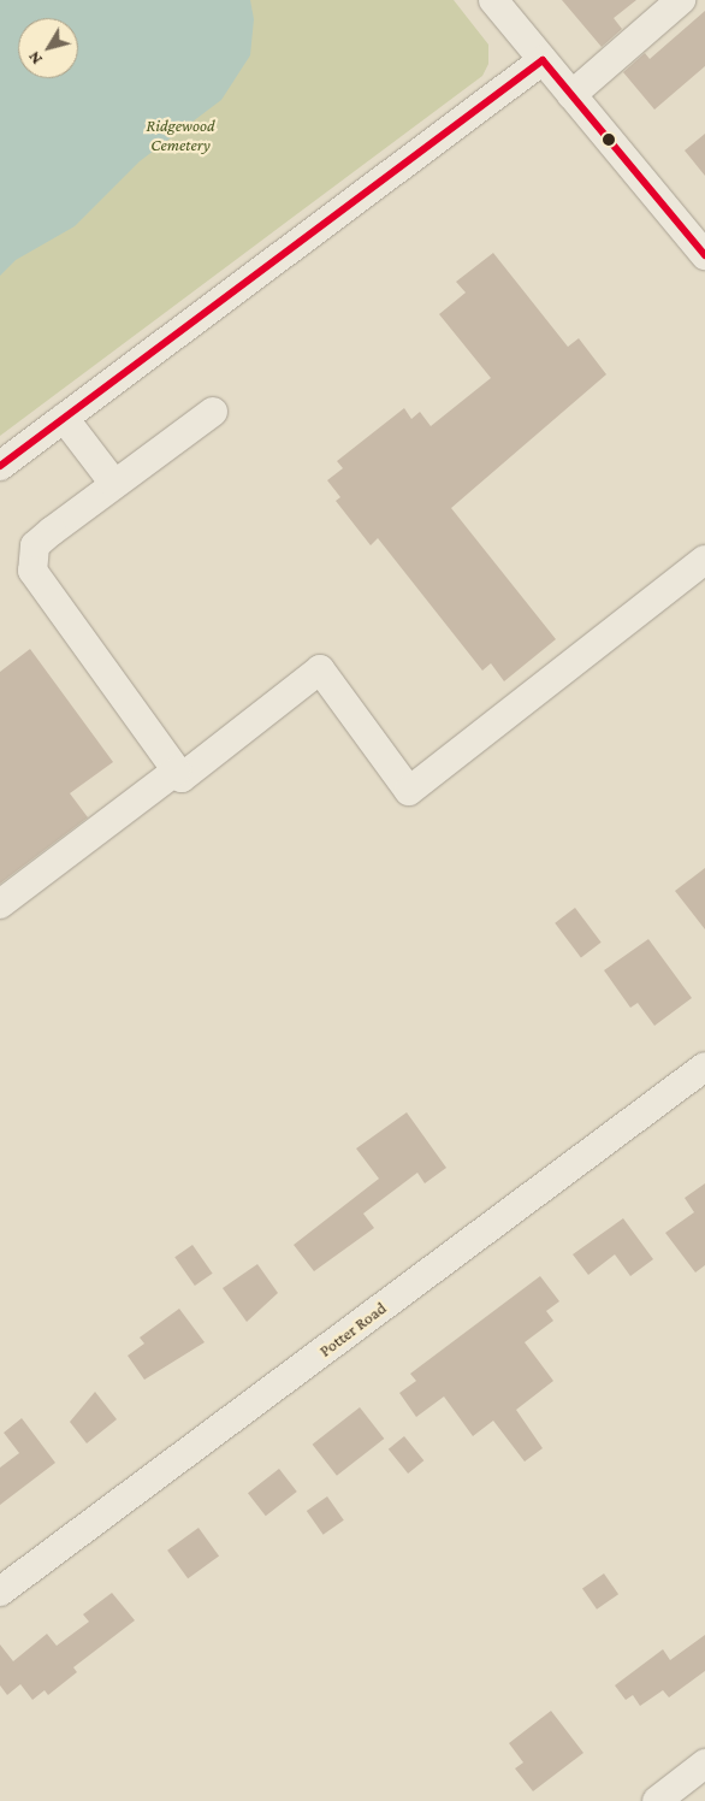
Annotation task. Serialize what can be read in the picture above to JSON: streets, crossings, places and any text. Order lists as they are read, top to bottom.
{
  "streets": {
    "street": ["Potter Road"]
  },
  "parks": ["Ridgewood Cemetery"],
  "north": "bottom left"
}
